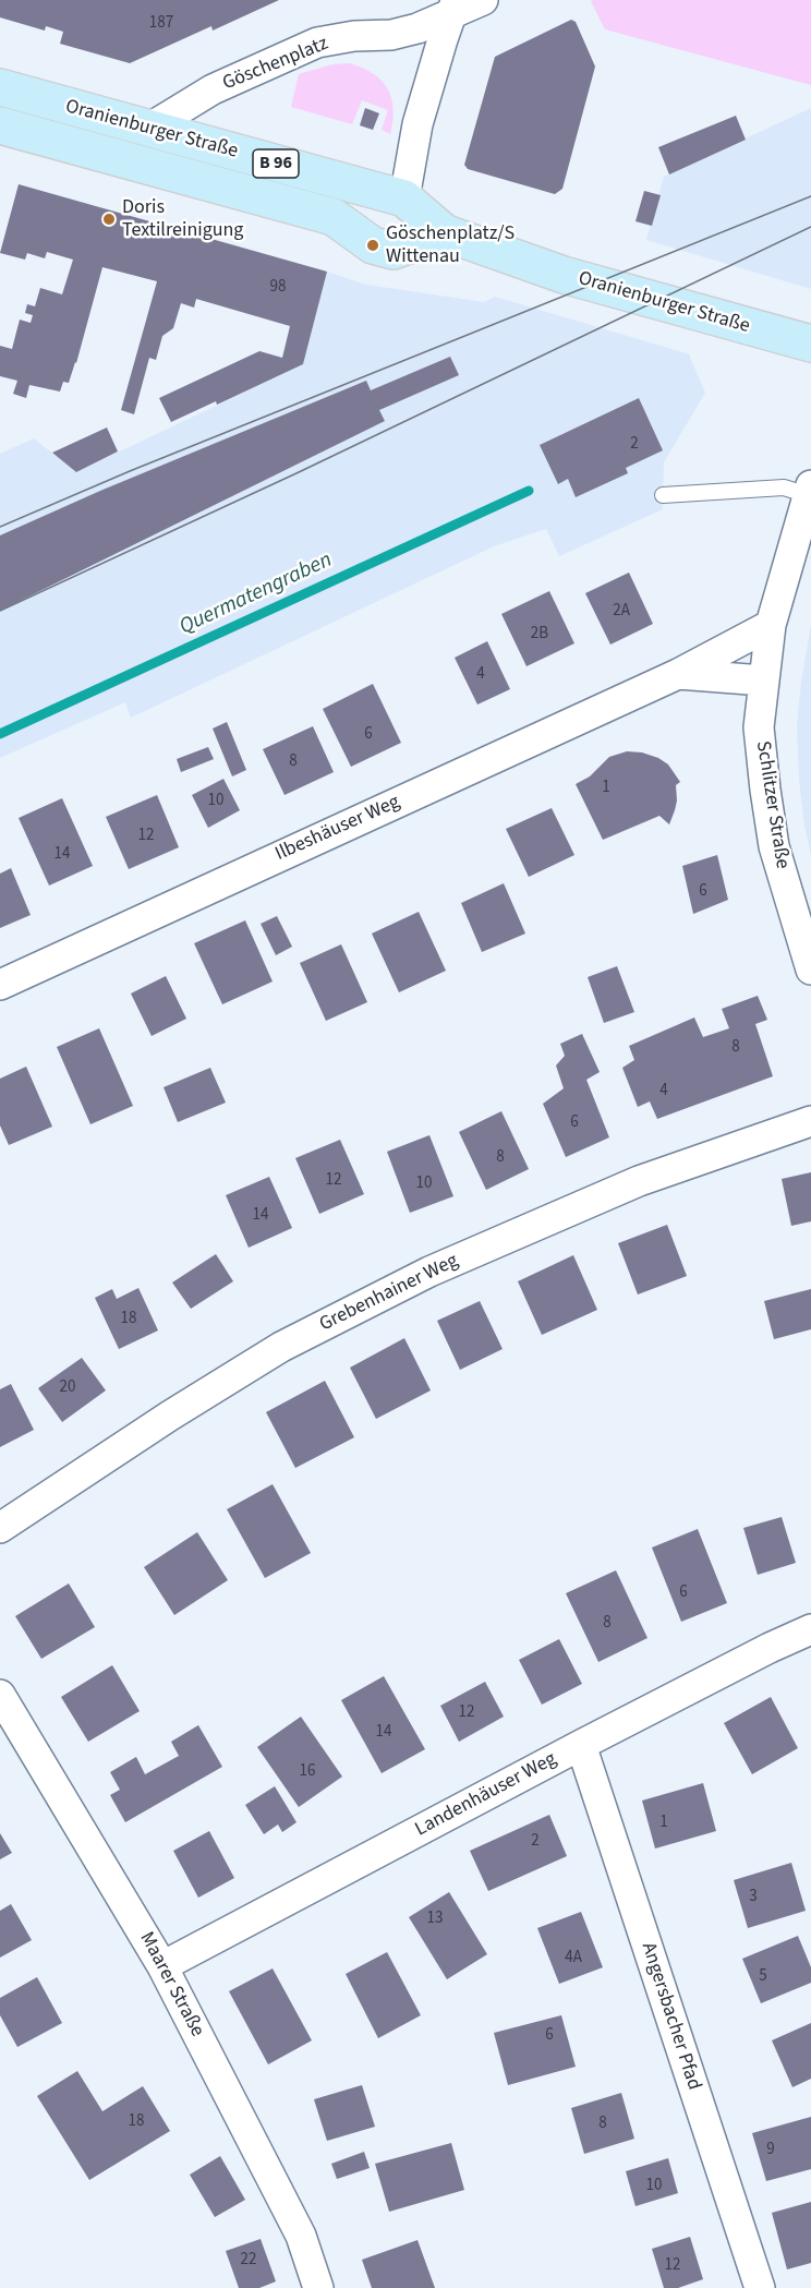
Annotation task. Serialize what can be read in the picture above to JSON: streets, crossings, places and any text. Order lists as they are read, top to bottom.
{
  "streets": {
    "main road": ["Oranienburger Straße", "B 96"],
    "street": [
      "Göschenplatz",
      "Schlitzer Straße",
      "Ilbeshäuser Weg",
      "Grebenhainer Weg",
      "Landenhäuser Weg",
      "Maarer Straße",
      "Angersbacher Pfad"
    ]
  },
  "crossings": [
    ["Göschenplatz", "Oranienburger Straße"],
    ["Oranienburger Straße", "B 96"],
    ["Schlitzer Straße", "Ilbeshäuser Weg"],
    ["Landenhäuser Weg", "Maarer Straße"],
    ["Landenhäuser Weg", "Angersbacher Pfad"]
  ],
  "water": ["Quermatengraben"],
  "places": ["Doris Textilreinigung", "Göschenplatz/S Wittenau"],
  "house_numbers": [
    "187",
    "98",
    "2",
    "2A",
    "2B",
    "4",
    "6",
    "8",
    "1",
    "10",
    "12",
    "14",
    "6",
    "8",
    "4",
    "6",
    "8",
    "12",
    "10",
    "14",
    "18",
    "20",
    "6",
    "8",
    "12",
    "14",
    "16",
    "1",
    "2",
    "3",
    "13",
    "4A",
    "5",
    "6",
    "18",
    "8",
    "9",
    "10",
    "22",
    "12"
  ]
}
